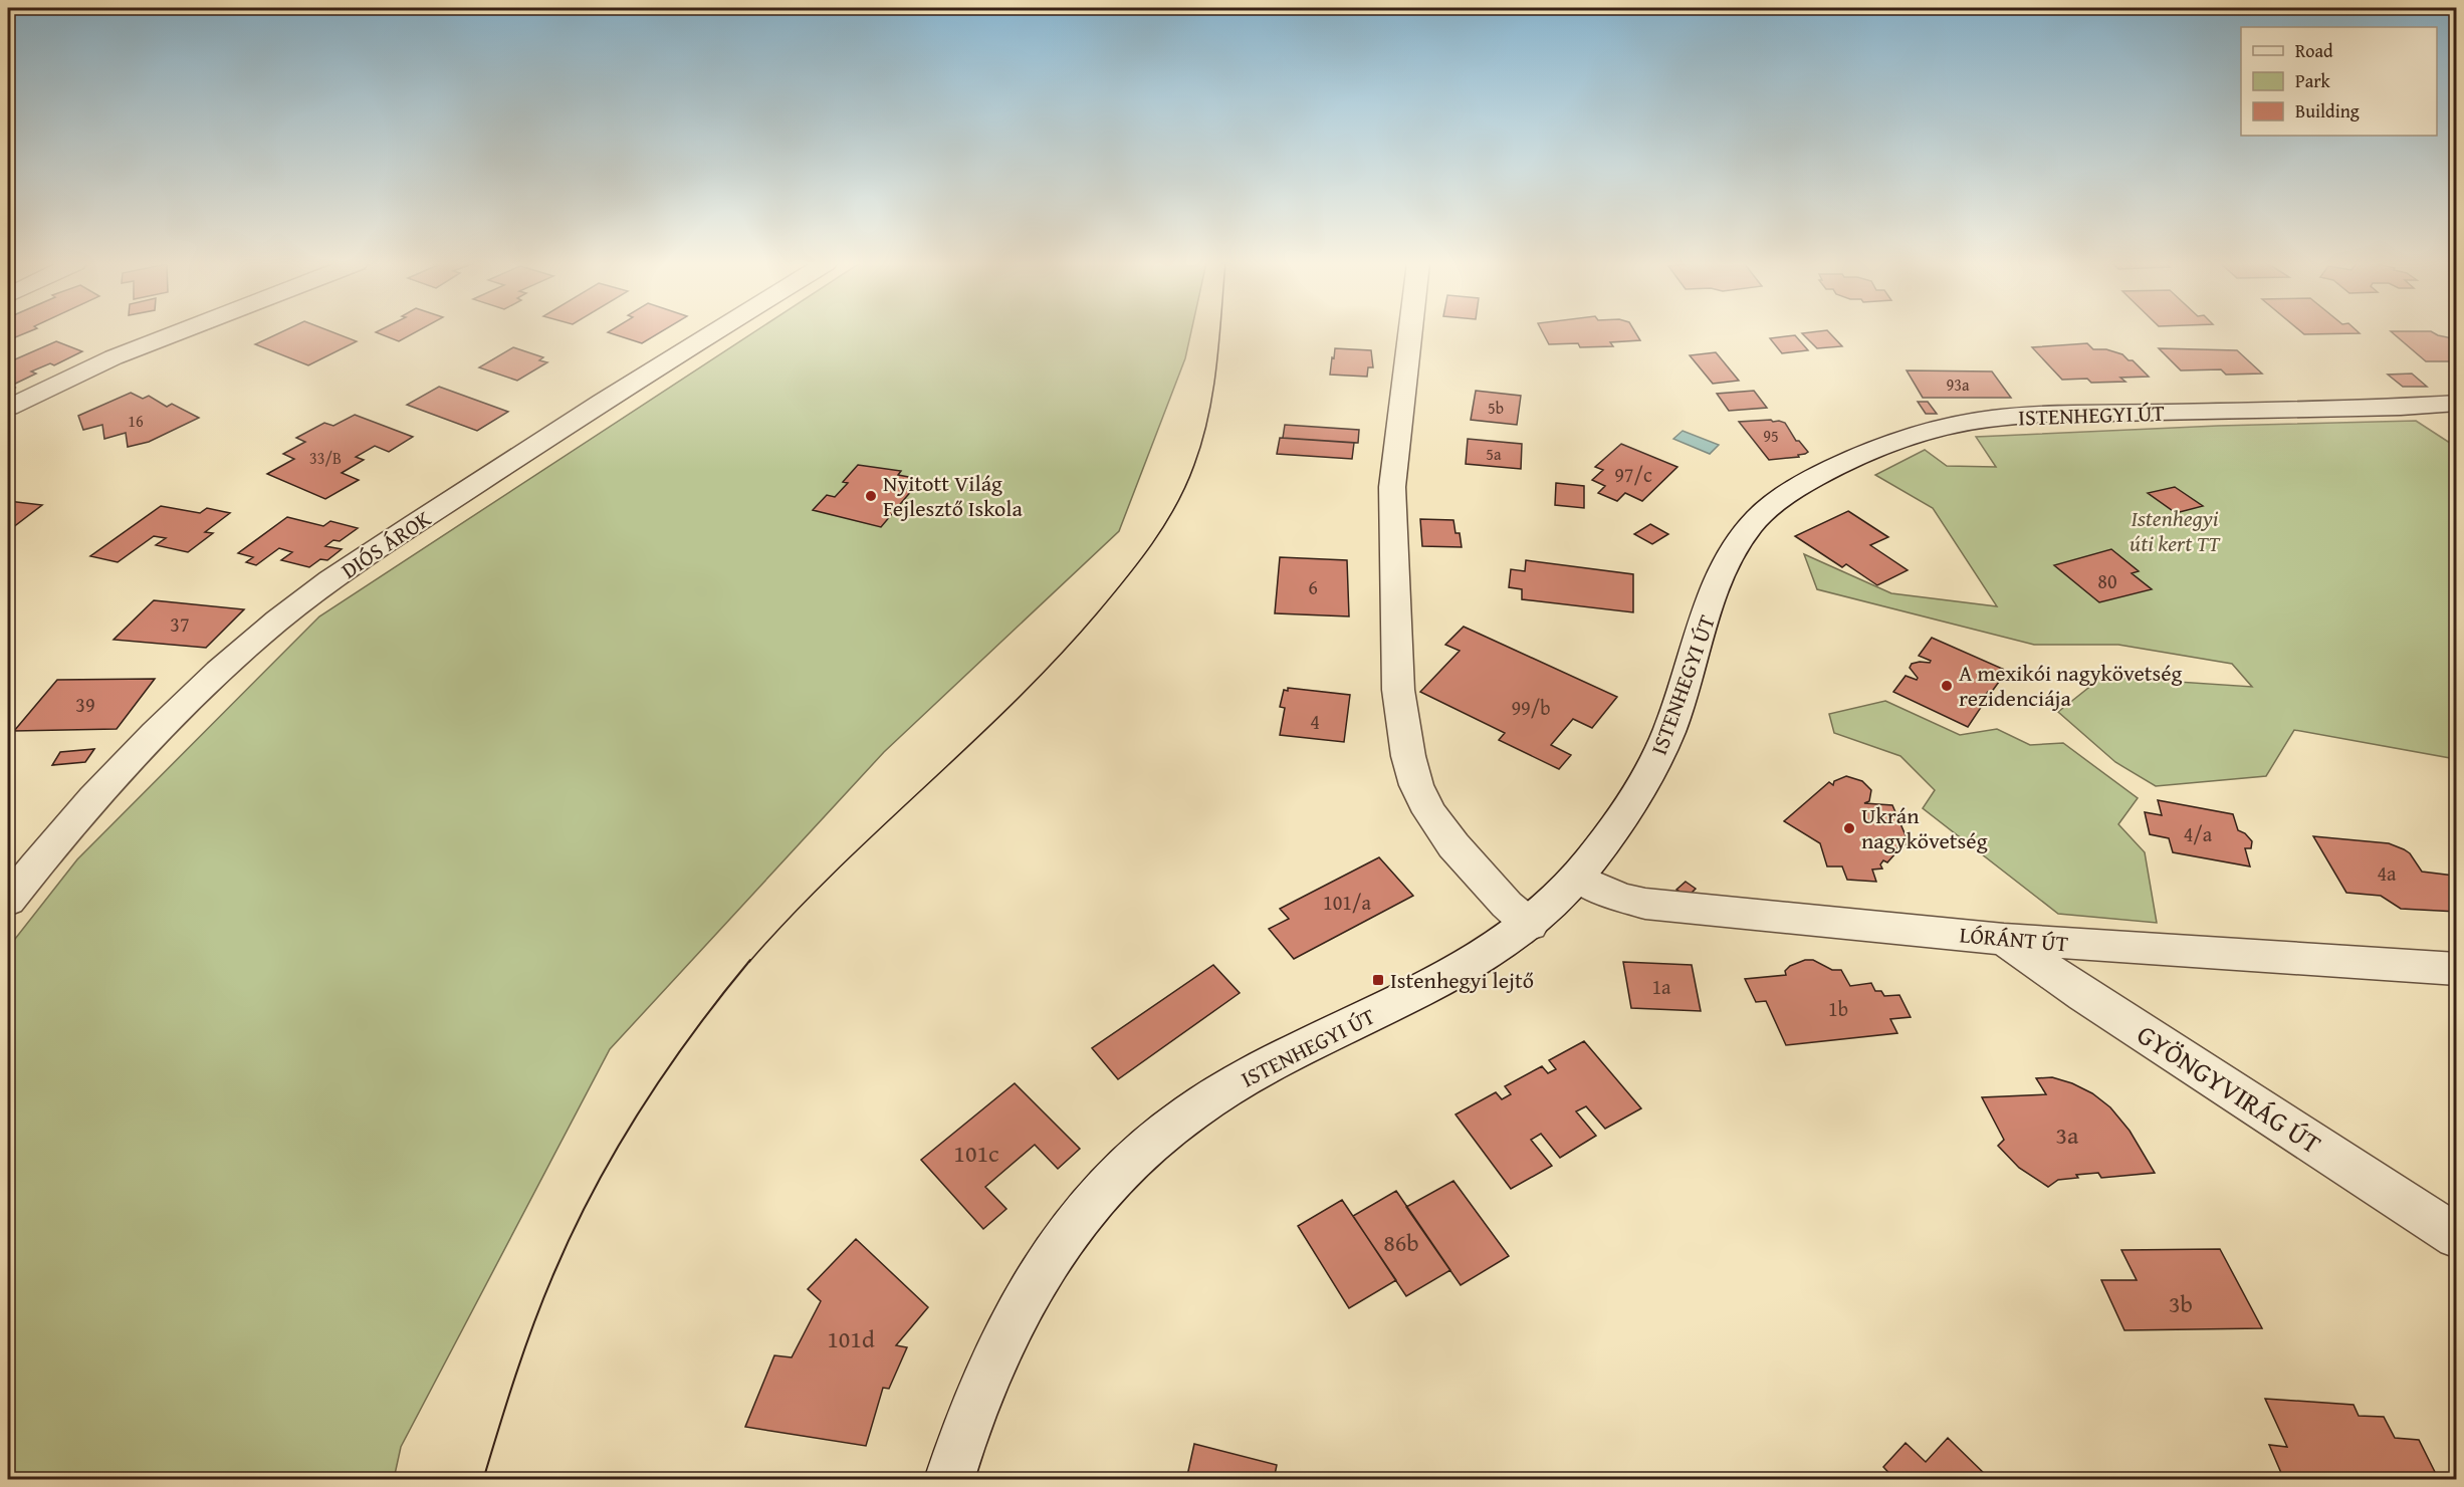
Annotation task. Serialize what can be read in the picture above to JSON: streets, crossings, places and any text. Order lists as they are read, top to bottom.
{
  "streets": {
    "street": [
      "ISTENHEGYI ÚT",
      "DIÓS ÁROK",
      "LÓRÁNT ÚT",
      "GYÖNGYVIRÁG ÚT"
    ]
  },
  "crossings": [
    ["ISTENHEGYI ÚT", "LÓRÁNT ÚT"],
    ["LÓRÁNT ÚT", "GYÖNGYVIRÁG ÚT"]
  ],
  "parks": ["Istenhegyi úti kert TT"],
  "places": {
    "other": ["Nyitott Világ Fejlesztő Iskola", "A mexikói nagykövetség rezidenciája", "Ukrán nagykövetség"],
    "transit": ["Istenhegyi lejtő"]
  },
  "house_numbers": [
    "93a",
    "5b",
    "16",
    "95",
    "5a",
    "33/B",
    "97/c",
    "80",
    "6",
    "37",
    "39",
    "99/b",
    "4",
    "4/a",
    "4a",
    "101/a",
    "1a",
    "1b",
    "3a",
    "101c",
    "86b",
    "3b",
    "101d"
  ],
  "legend": ["Road", "Park", "Building"]
}
